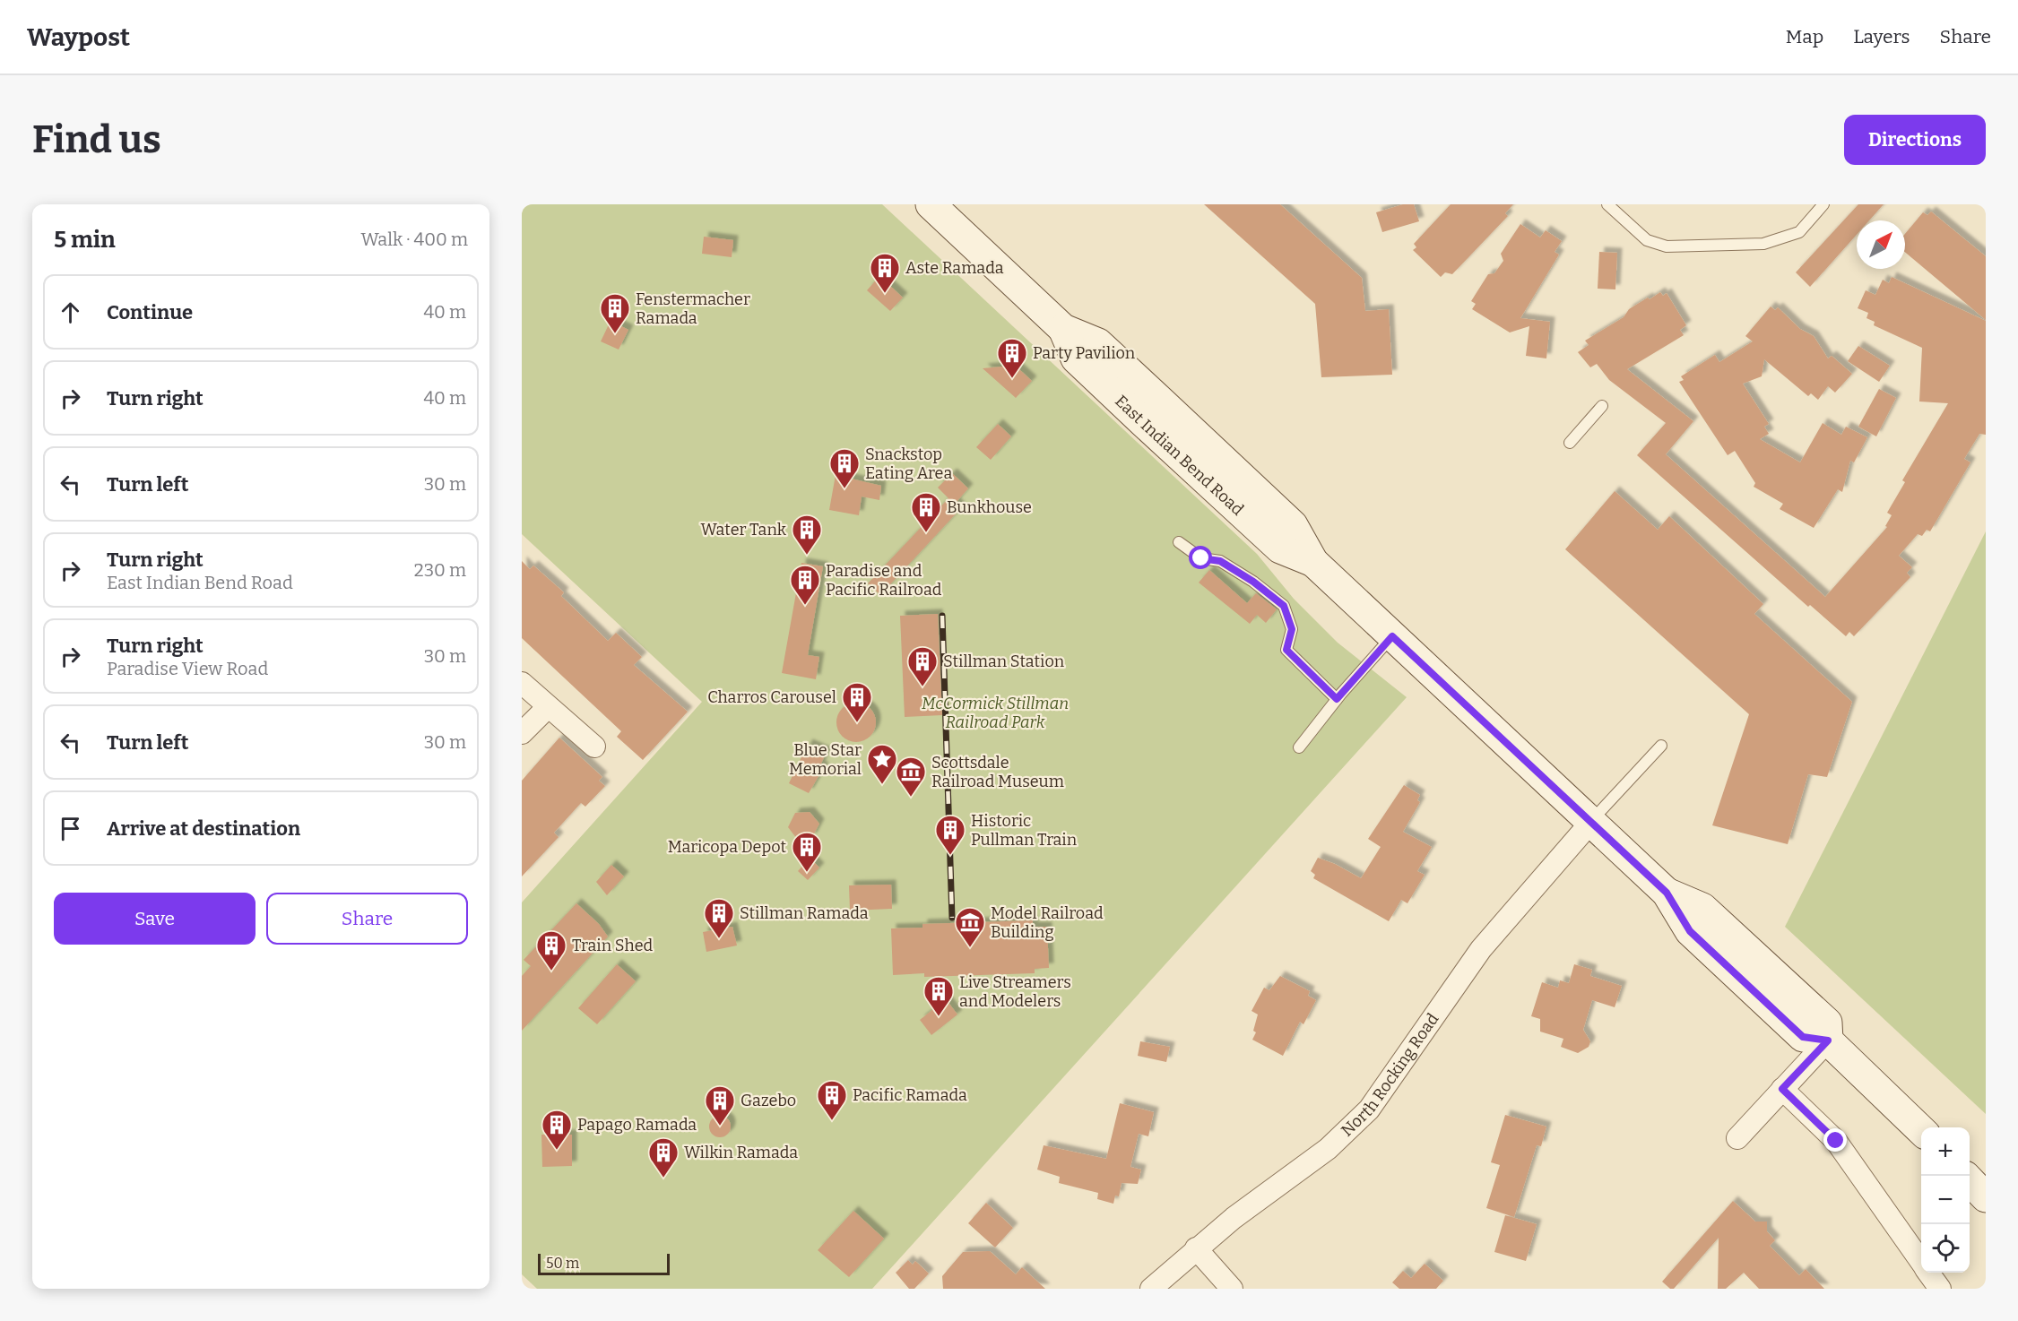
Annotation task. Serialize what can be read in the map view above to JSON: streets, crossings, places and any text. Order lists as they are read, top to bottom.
{
  "streets": {
    "main road": ["East Indian Bend Road"],
    "street": ["North Rocking Road"]
  },
  "crossings": [
    ["East Indian Bend Road", "North Rocking Road"]
  ],
  "parks": ["McCormick Stillman Railroad Park"],
  "places": {
    "building": [
      "Aste Ramada",
      "Fenstermacher Ramada",
      "Party Pavilion",
      "Snackstop Eating Area",
      "Bunkhouse",
      "Water Tank",
      "Paradise and Pacific Railroad",
      "Stillman Station",
      "Charros Carousel",
      "Historic Pullman Train",
      "Maricopa Depot",
      "Stillman Ramada",
      "Train Shed",
      "Live Streamers and Modelers",
      "Pacific Ramada",
      "Gazebo",
      "Papago Ramada",
      "Wilkin Ramada"
    ],
    "place": ["Blue Star Memorial"],
    "museum": ["Scottsdale Railroad Museum", "Model Railroad Building"]
  },
  "scale_bar": "50 m",
  "north": "top right",
  "page": {
    "header": "Waypost",
    "nav": ["Map", "Layers", "Share"],
    "buttons": [
      "Directions",
      ["Save", "Share"]
    ],
    "title": "Find us",
    "heading": ["5 min", "Walk · 400 m"],
    "list": [
      ["Continue", "40 m"],
      ["Turn right", "40 m"],
      ["Turn left", "30 m"],
      ["Turn right", "East Indian Bend Road", "230 m"],
      ["Turn right", "Paradise View Road", "30 m"],
      ["Turn left", "30 m"],
      "Arrive at destination"
    ],
    "map_buttons": ["+", "−"],
    "scale": "50 m"
  }
}
